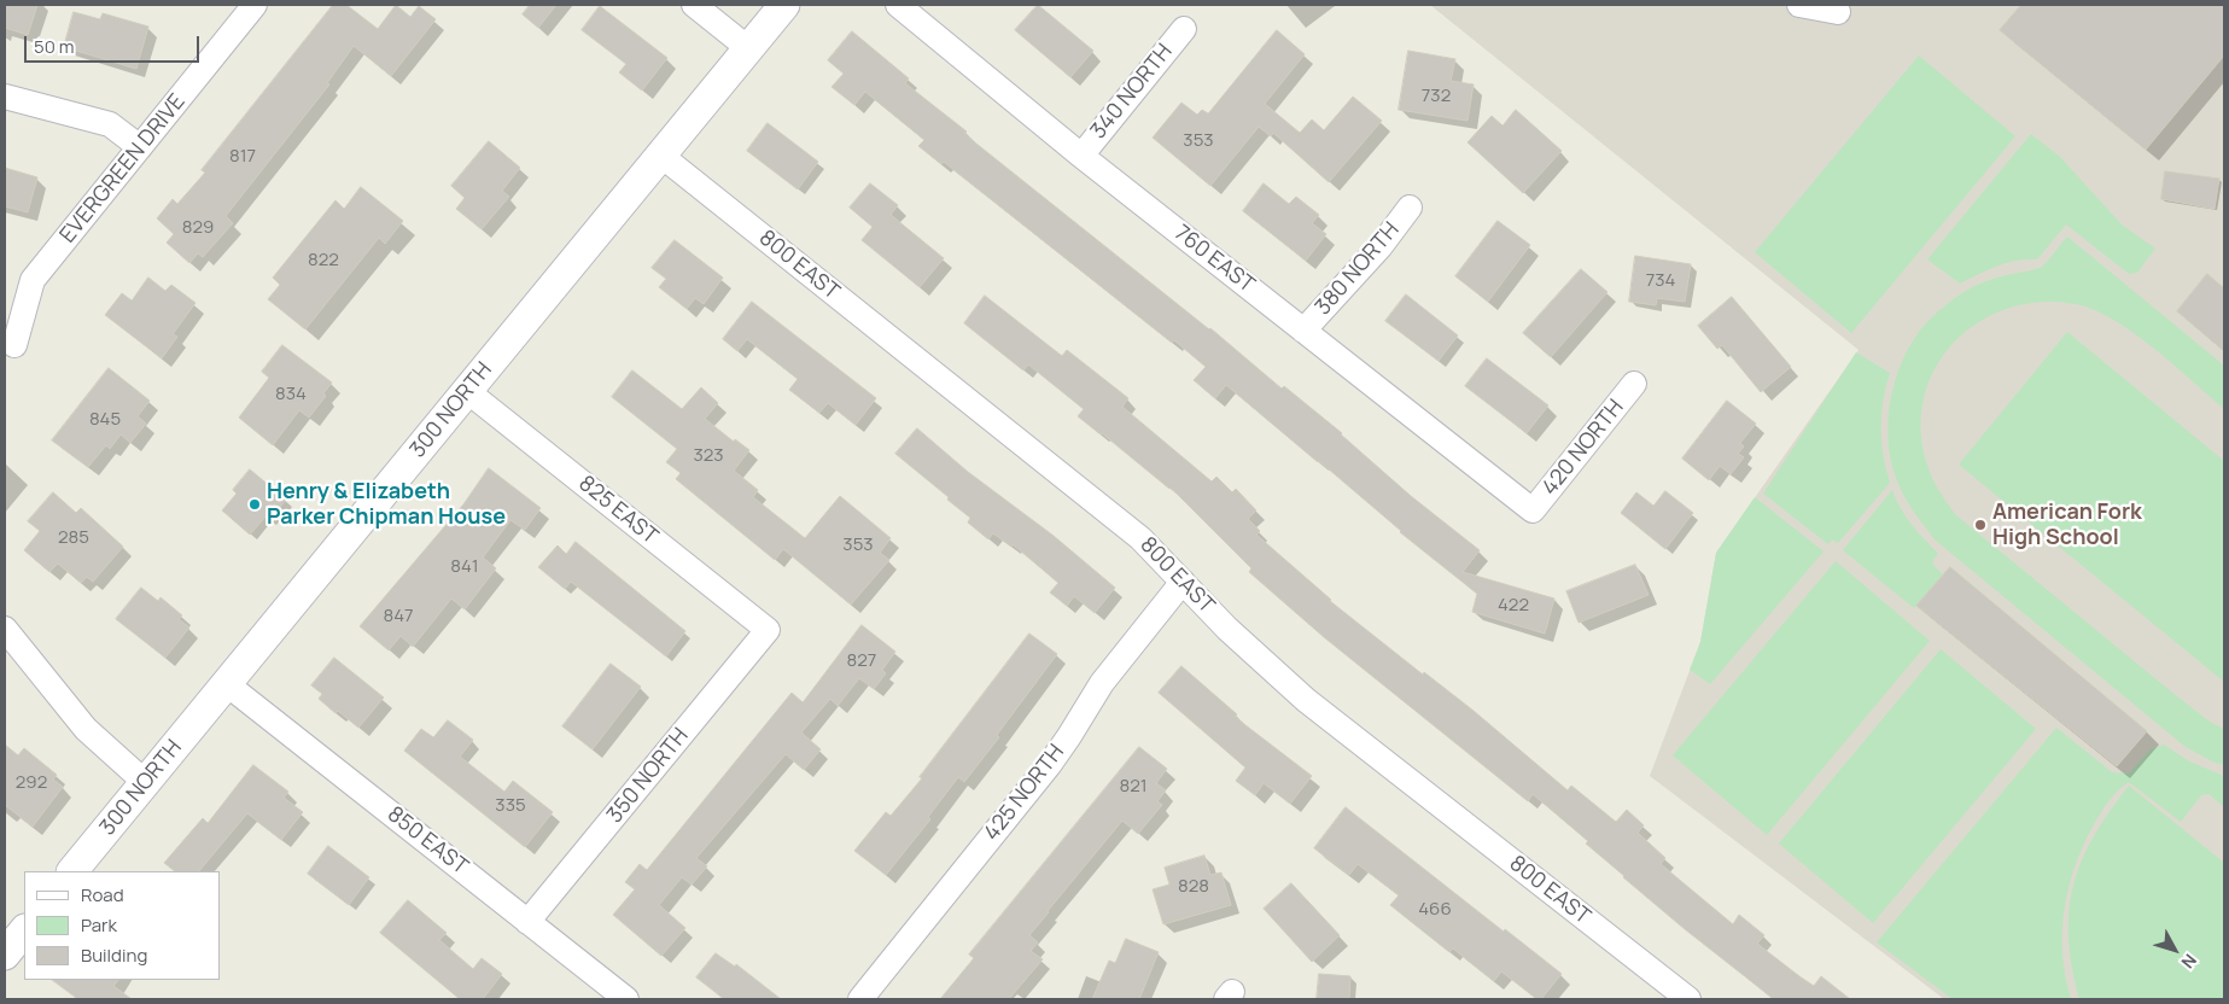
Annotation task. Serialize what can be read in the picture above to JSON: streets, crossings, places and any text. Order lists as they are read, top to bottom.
{
  "streets": {
    "street": [
      "340 NORTH",
      "EVERGREEN DRIVE",
      "760 EAST",
      "800 EAST",
      "380 NORTH",
      "300 NORTH",
      "420 NORTH",
      "825 EAST",
      "350 NORTH",
      "425 NORTH",
      "850 EAST"
    ]
  },
  "crossings": [
    ["340 NORTH", "760 EAST"],
    ["760 EAST", "380 NORTH"],
    ["760 EAST", "420 NORTH"],
    ["800 EAST", "300 NORTH"],
    ["800 EAST", "425 NORTH"],
    ["300 NORTH", "825 EAST"],
    ["300 NORTH", "850 EAST"],
    ["825 EAST", "350 NORTH"],
    ["350 NORTH", "850 EAST"]
  ],
  "places": ["Henry & Elizabeth Parker Chipman House", "American Fork High School"],
  "house_numbers": [
    "732",
    "353",
    "817",
    "829",
    "822",
    "734",
    "834",
    "845",
    "323",
    "285",
    "353",
    "841",
    "422",
    "847",
    "827",
    "292",
    "821",
    "335",
    "828",
    "466"
  ],
  "legend": ["Road", "Park", "Building"],
  "scale_bar": "50 m",
  "north": "bottom right"
}
